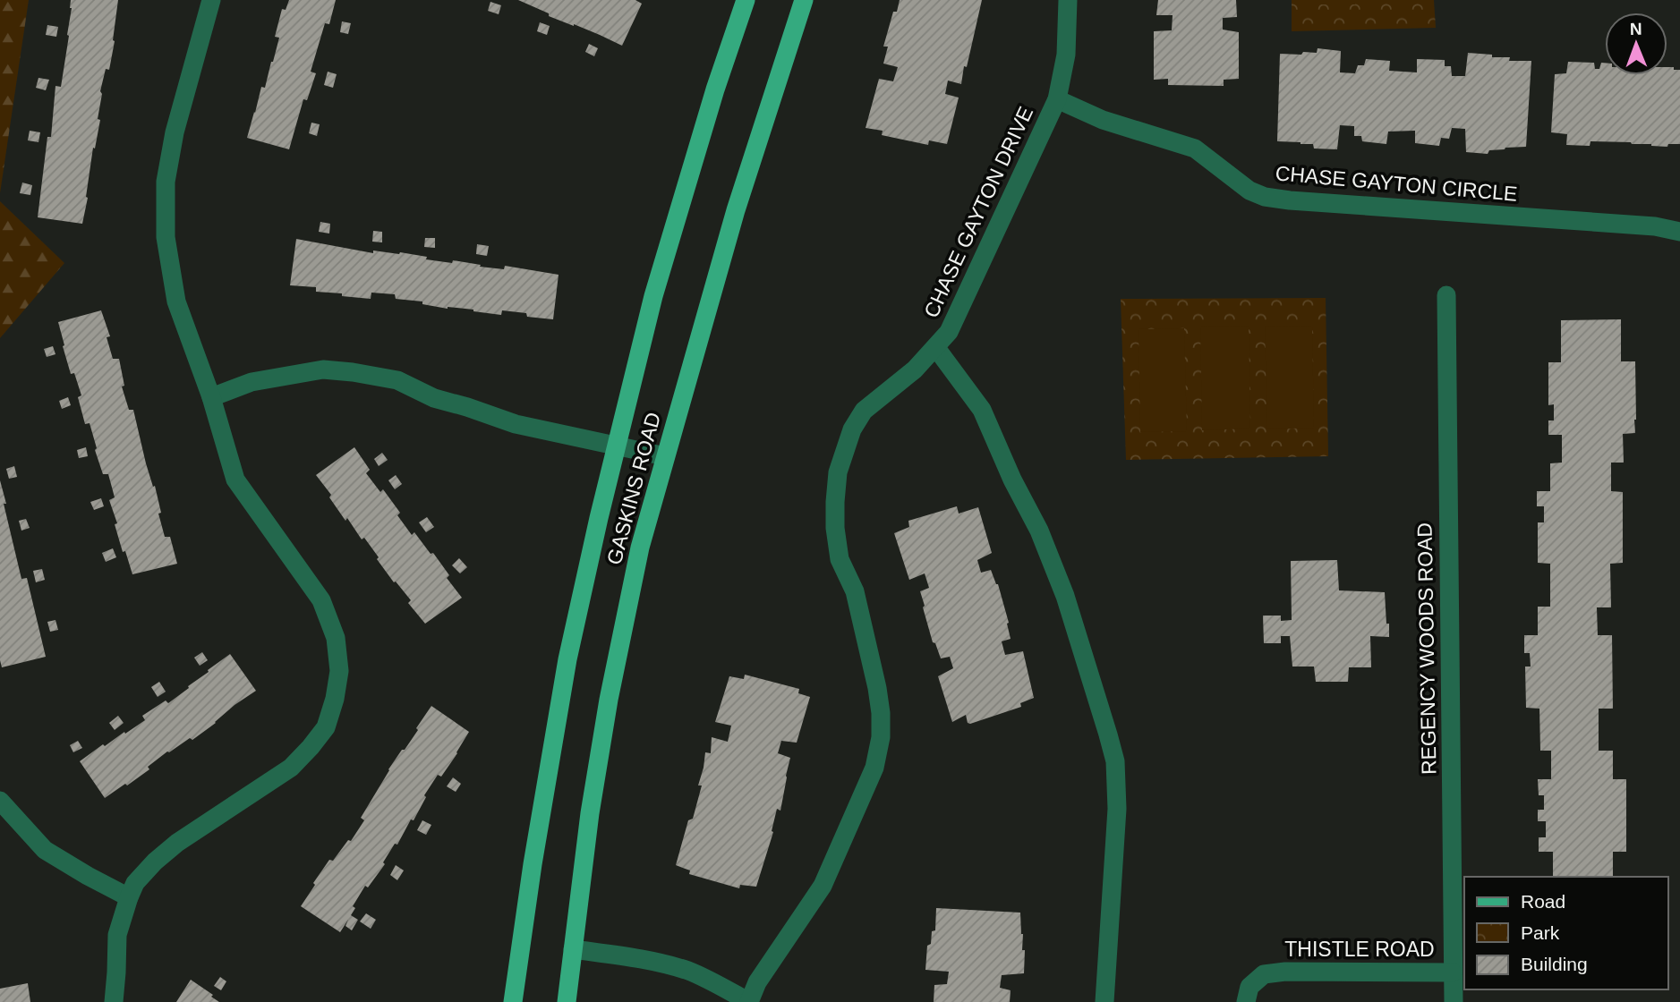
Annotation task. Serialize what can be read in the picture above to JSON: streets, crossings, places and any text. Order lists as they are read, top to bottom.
{
  "streets": {
    "main road": ["GASKINS ROAD"],
    "street": [
      "CHASE GAYTON CIRCLE",
      "CHASE GAYTON DRIVE",
      "REGENCY WOODS ROAD",
      "THISTLE ROAD"
    ]
  },
  "crossings": [
    ["CHASE GAYTON CIRCLE", "CHASE GAYTON DRIVE"],
    ["CHASE GAYTON DRIVE", "GASKINS ROAD"],
    ["REGENCY WOODS ROAD", "THISTLE ROAD"]
  ],
  "legend": ["Road", "Park", "Building"],
  "north": "top"
}
